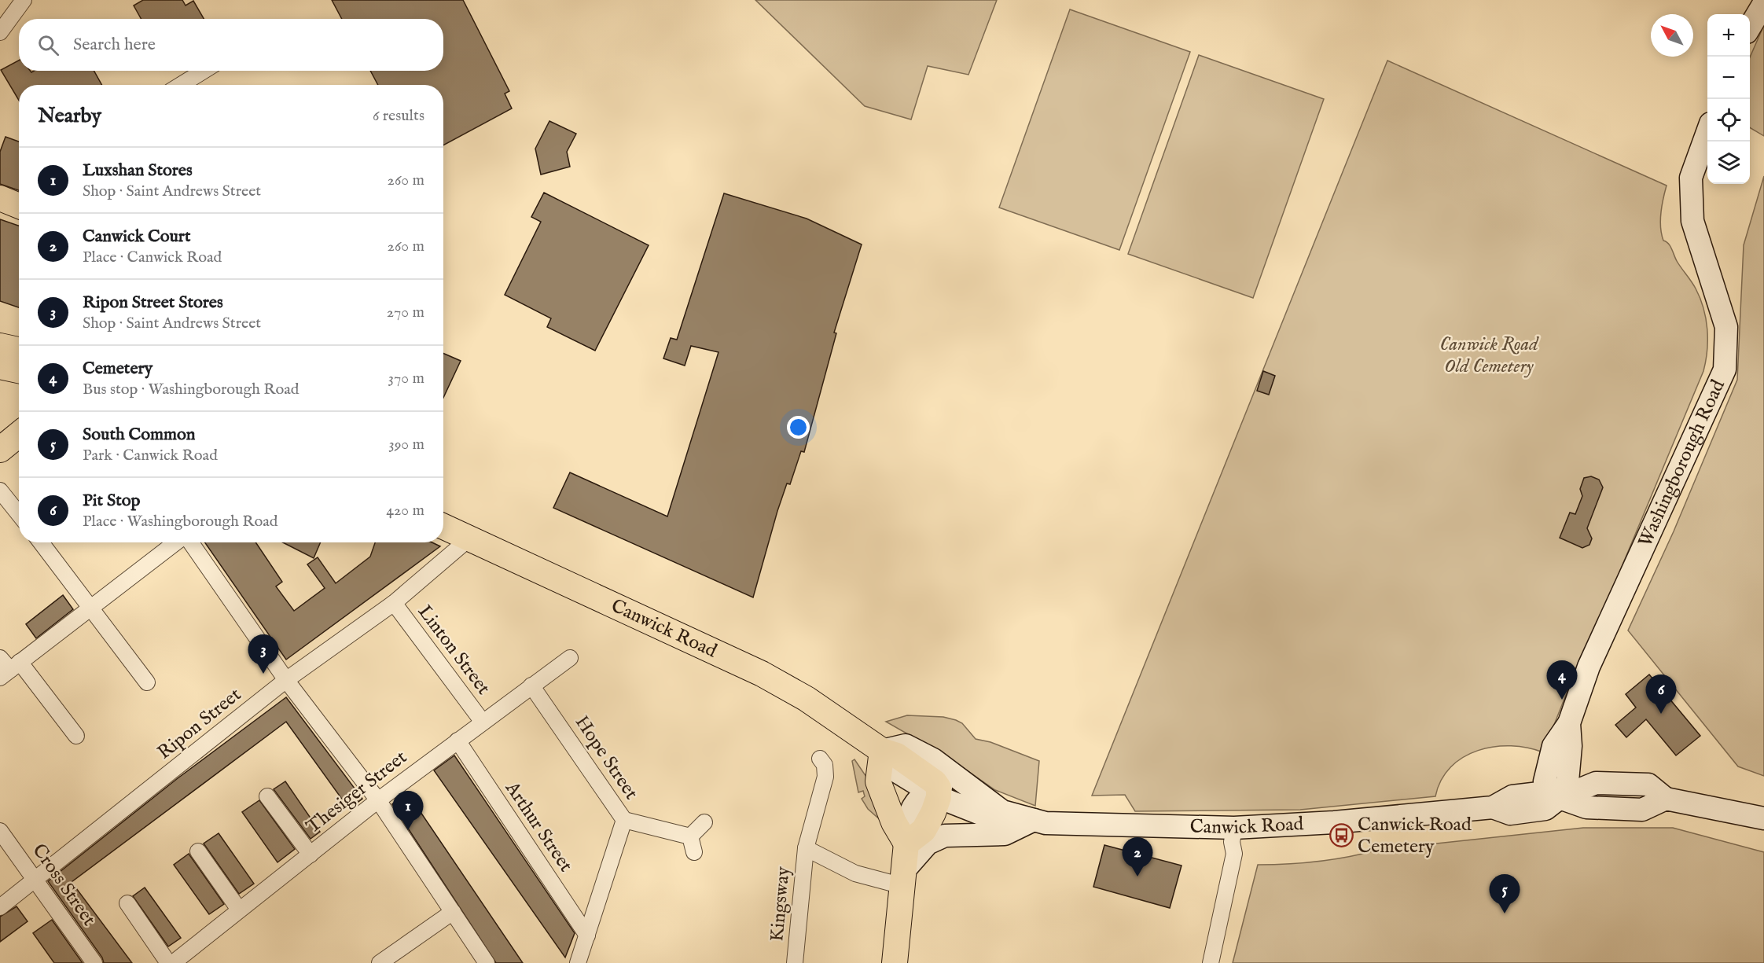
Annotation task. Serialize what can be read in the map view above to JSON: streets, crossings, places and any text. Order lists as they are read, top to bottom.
{
  "streets": {
    "main road": ["Washingborough Road", "Canwick Road"],
    "street": [
      "Linton Street",
      "Ripon Street",
      "Hope Street",
      "Thesiger Street",
      "Arthur Street",
      "Cross Street",
      "Kingsway"
    ]
  },
  "crossings": [
    ["Washingborough Road", "Canwick Road"],
    ["Canwick Road", "Ripon Street"],
    ["Linton Street", "Ripon Street"],
    ["Linton Street", "Thesiger Street"],
    ["Ripon Street", "Cross Street"],
    ["Hope Street", "Thesiger Street"],
    ["Thesiger Street", "Arthur Street"]
  ],
  "parks": ["Canwick Road Old Cemetery"],
  "places": {
    "bus stop": ["Canwick Road Cemetery"]
  },
  "north": "top left",
  "page": {
    "map_buttons": ["+", "−"],
    "search": "Search here",
    "heading": ["Nearby", "6 results"],
    "list": [
      {
        "mark": "1",
        "name": "Luxshan Stores",
        "note": "Shop · Saint Andrews Street",
        "value": "260 m"
      },
      {
        "mark": "2",
        "name": "Canwick Court",
        "note": "Place · Canwick Road",
        "value": "260 m"
      },
      {
        "mark": "3",
        "name": "Ripon Street Stores",
        "note": "Shop · Saint Andrews Street",
        "value": "270 m"
      },
      {
        "mark": "4",
        "name": "Cemetery",
        "note": "Bus stop · Washingborough Road",
        "value": "370 m"
      },
      {
        "mark": "5",
        "name": "South Common",
        "note": "Park · Canwick Road",
        "value": "390 m"
      },
      {
        "mark": "6",
        "name": "Pit Stop",
        "note": "Place · Washingborough Road",
        "value": "420 m"
      }
    ],
    "pins": [
      "3",
      "4",
      "6",
      "1",
      "2",
      "5"
    ]
  }
}
